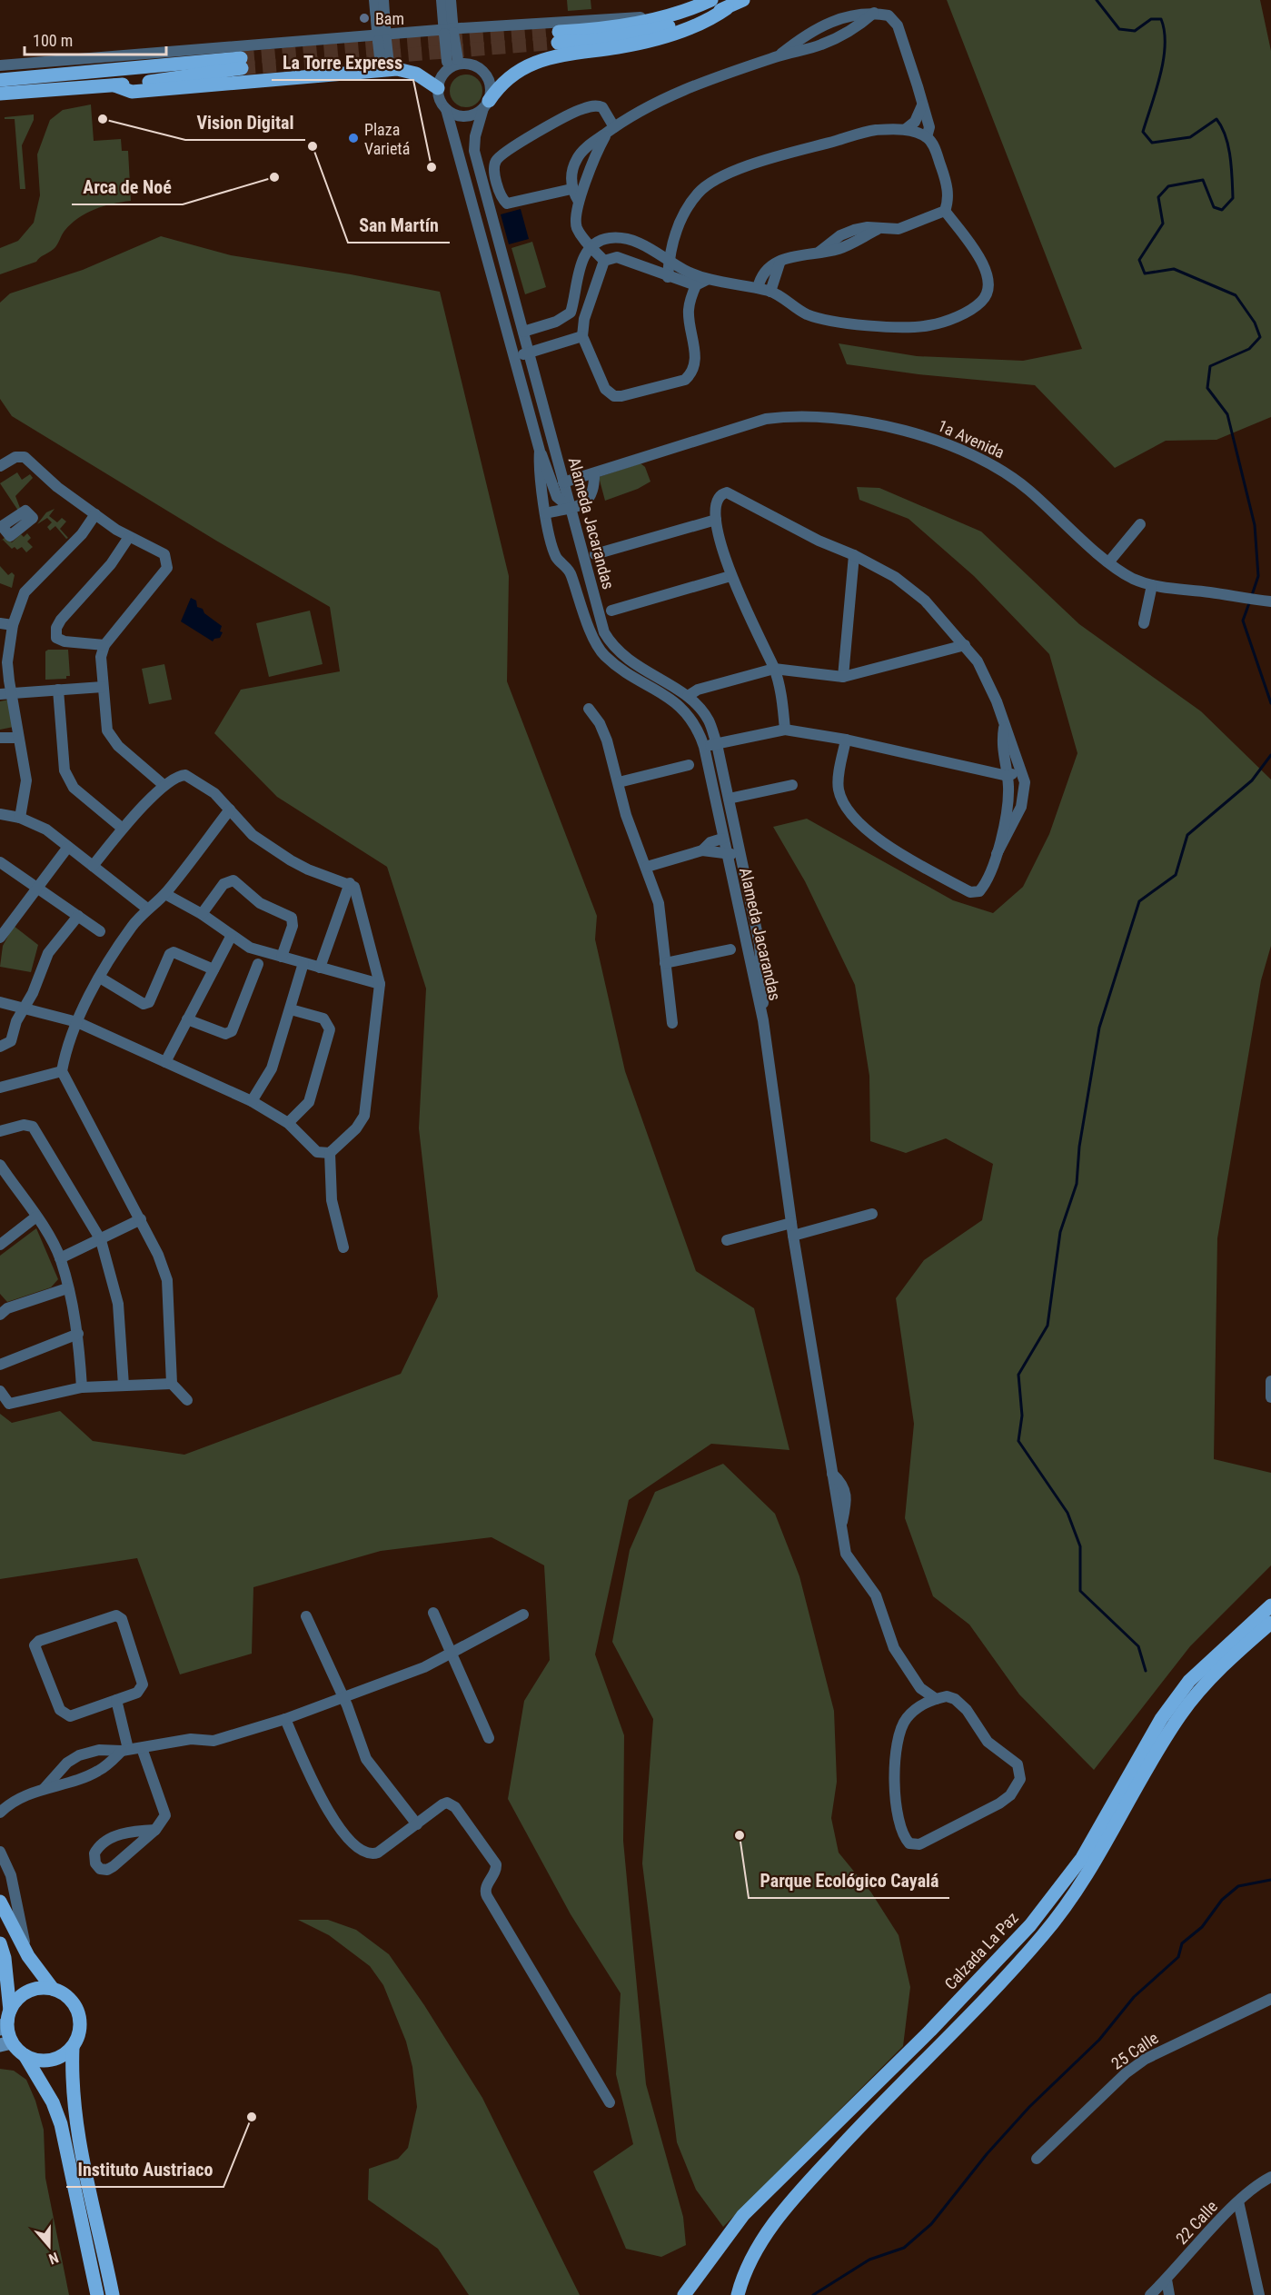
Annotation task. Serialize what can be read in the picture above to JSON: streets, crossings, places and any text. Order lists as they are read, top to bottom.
{
  "streets": {
    "main road": ["Calzada La Paz"],
    "street": [
      "1a Avenida",
      "Alameda Jacarandas",
      "25 Calle",
      "22 Calle"
    ]
  },
  "crossings": [
    ["1a Avenida", "Alameda Jacarandas"]
  ],
  "places": [
    "Bam",
    "Vision Digital",
    "Plaza Varietá",
    "San Martín",
    "La Torre Express",
    "Arca de Noé",
    "Parque Ecológico Cayalá",
    "Instituto Austriaco"
  ],
  "scale_bar": "100 m",
  "north": "bottom"
}
